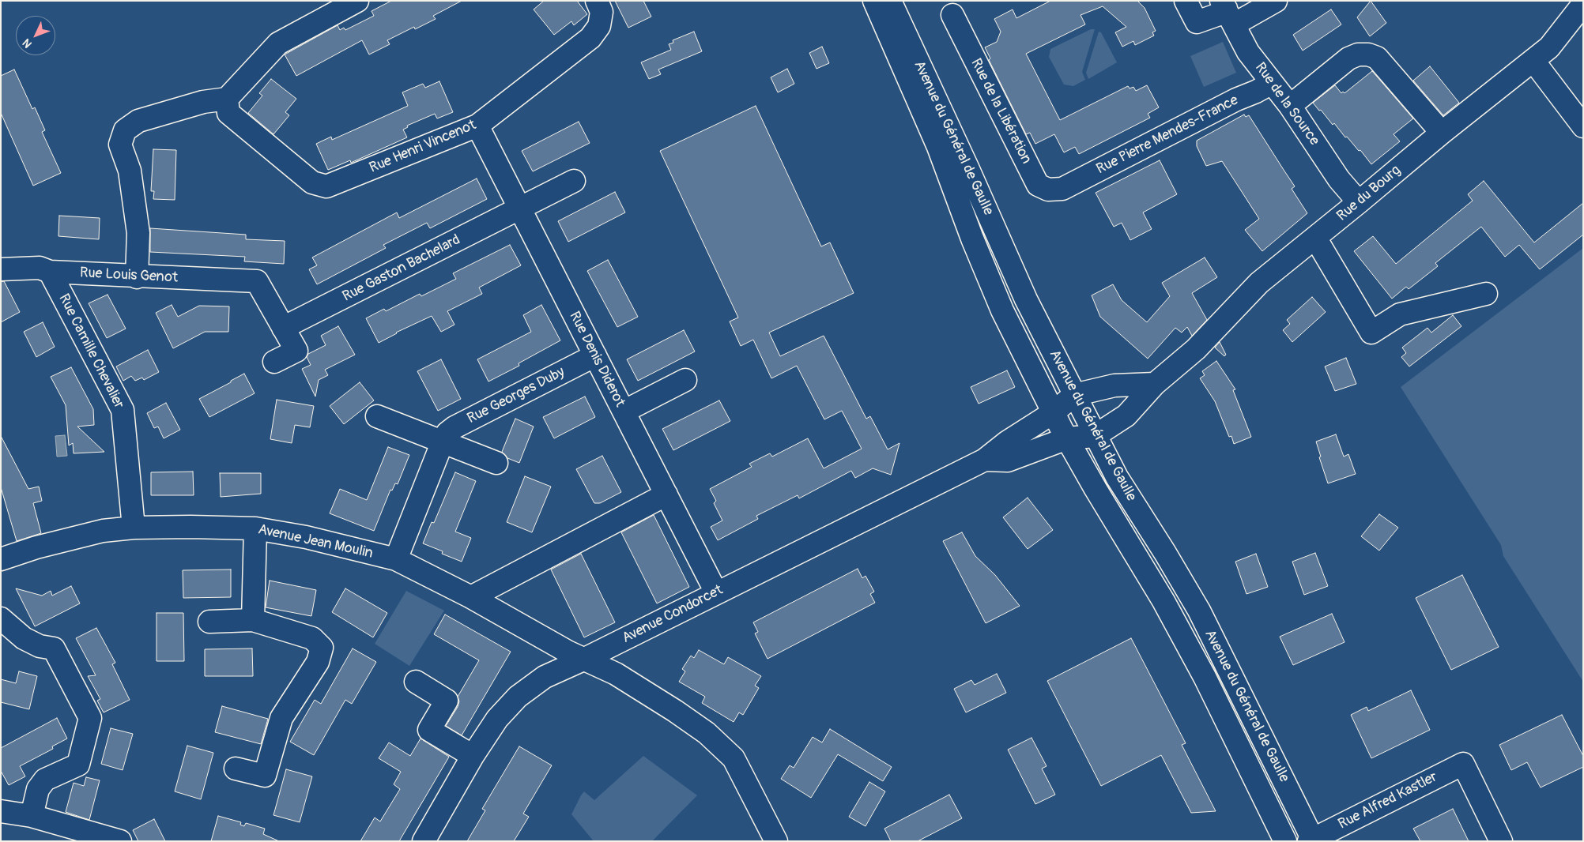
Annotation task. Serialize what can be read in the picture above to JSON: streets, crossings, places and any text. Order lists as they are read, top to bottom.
{
  "streets": {
    "street": [
      "Rue de la Source",
      "Rue de la Libération",
      "Rue Pierre Mendes-France",
      "Avenue du Général de Gaulle",
      "Rue Henri Vincenot",
      "Rue du Bourg",
      "Rue Gaston Bachelard",
      "Rue Louis Genot",
      "Rue Camille Chevalier",
      "Rue Denis Diderot",
      "Rue Georges Duby",
      "Avenue Jean Moulin",
      "Avenue Condorcet",
      "Rue Alfred Kastler"
    ]
  },
  "crossings": [
    ["Rue de la Source", "Rue Pierre Mendes-France"],
    ["Rue de la Source", "Rue du Bourg"],
    ["Rue de la Libération", "Rue Pierre Mendes-France"],
    ["Avenue du Général de Gaulle", "Rue du Bourg"],
    ["Avenue du Général de Gaulle", "Avenue Condorcet"],
    ["Avenue du Général de Gaulle", "Rue Alfred Kastler"],
    ["Rue Henri Vincenot", "Rue Denis Diderot"],
    ["Rue du Bourg", "Avenue Condorcet"],
    ["Rue Gaston Bachelard", "Rue Louis Genot"],
    ["Rue Gaston Bachelard", "Rue Denis Diderot"],
    ["Rue Louis Genot", "Rue Camille Chevalier"],
    ["Rue Camille Chevalier", "Avenue Jean Moulin"],
    ["Rue Denis Diderot", "Rue Georges Duby"],
    ["Rue Denis Diderot", "Avenue Condorcet"],
    ["Rue Georges Duby", "Avenue Jean Moulin"],
    ["Avenue Jean Moulin", "Avenue Condorcet"]
  ],
  "north": "bottom left"
}
